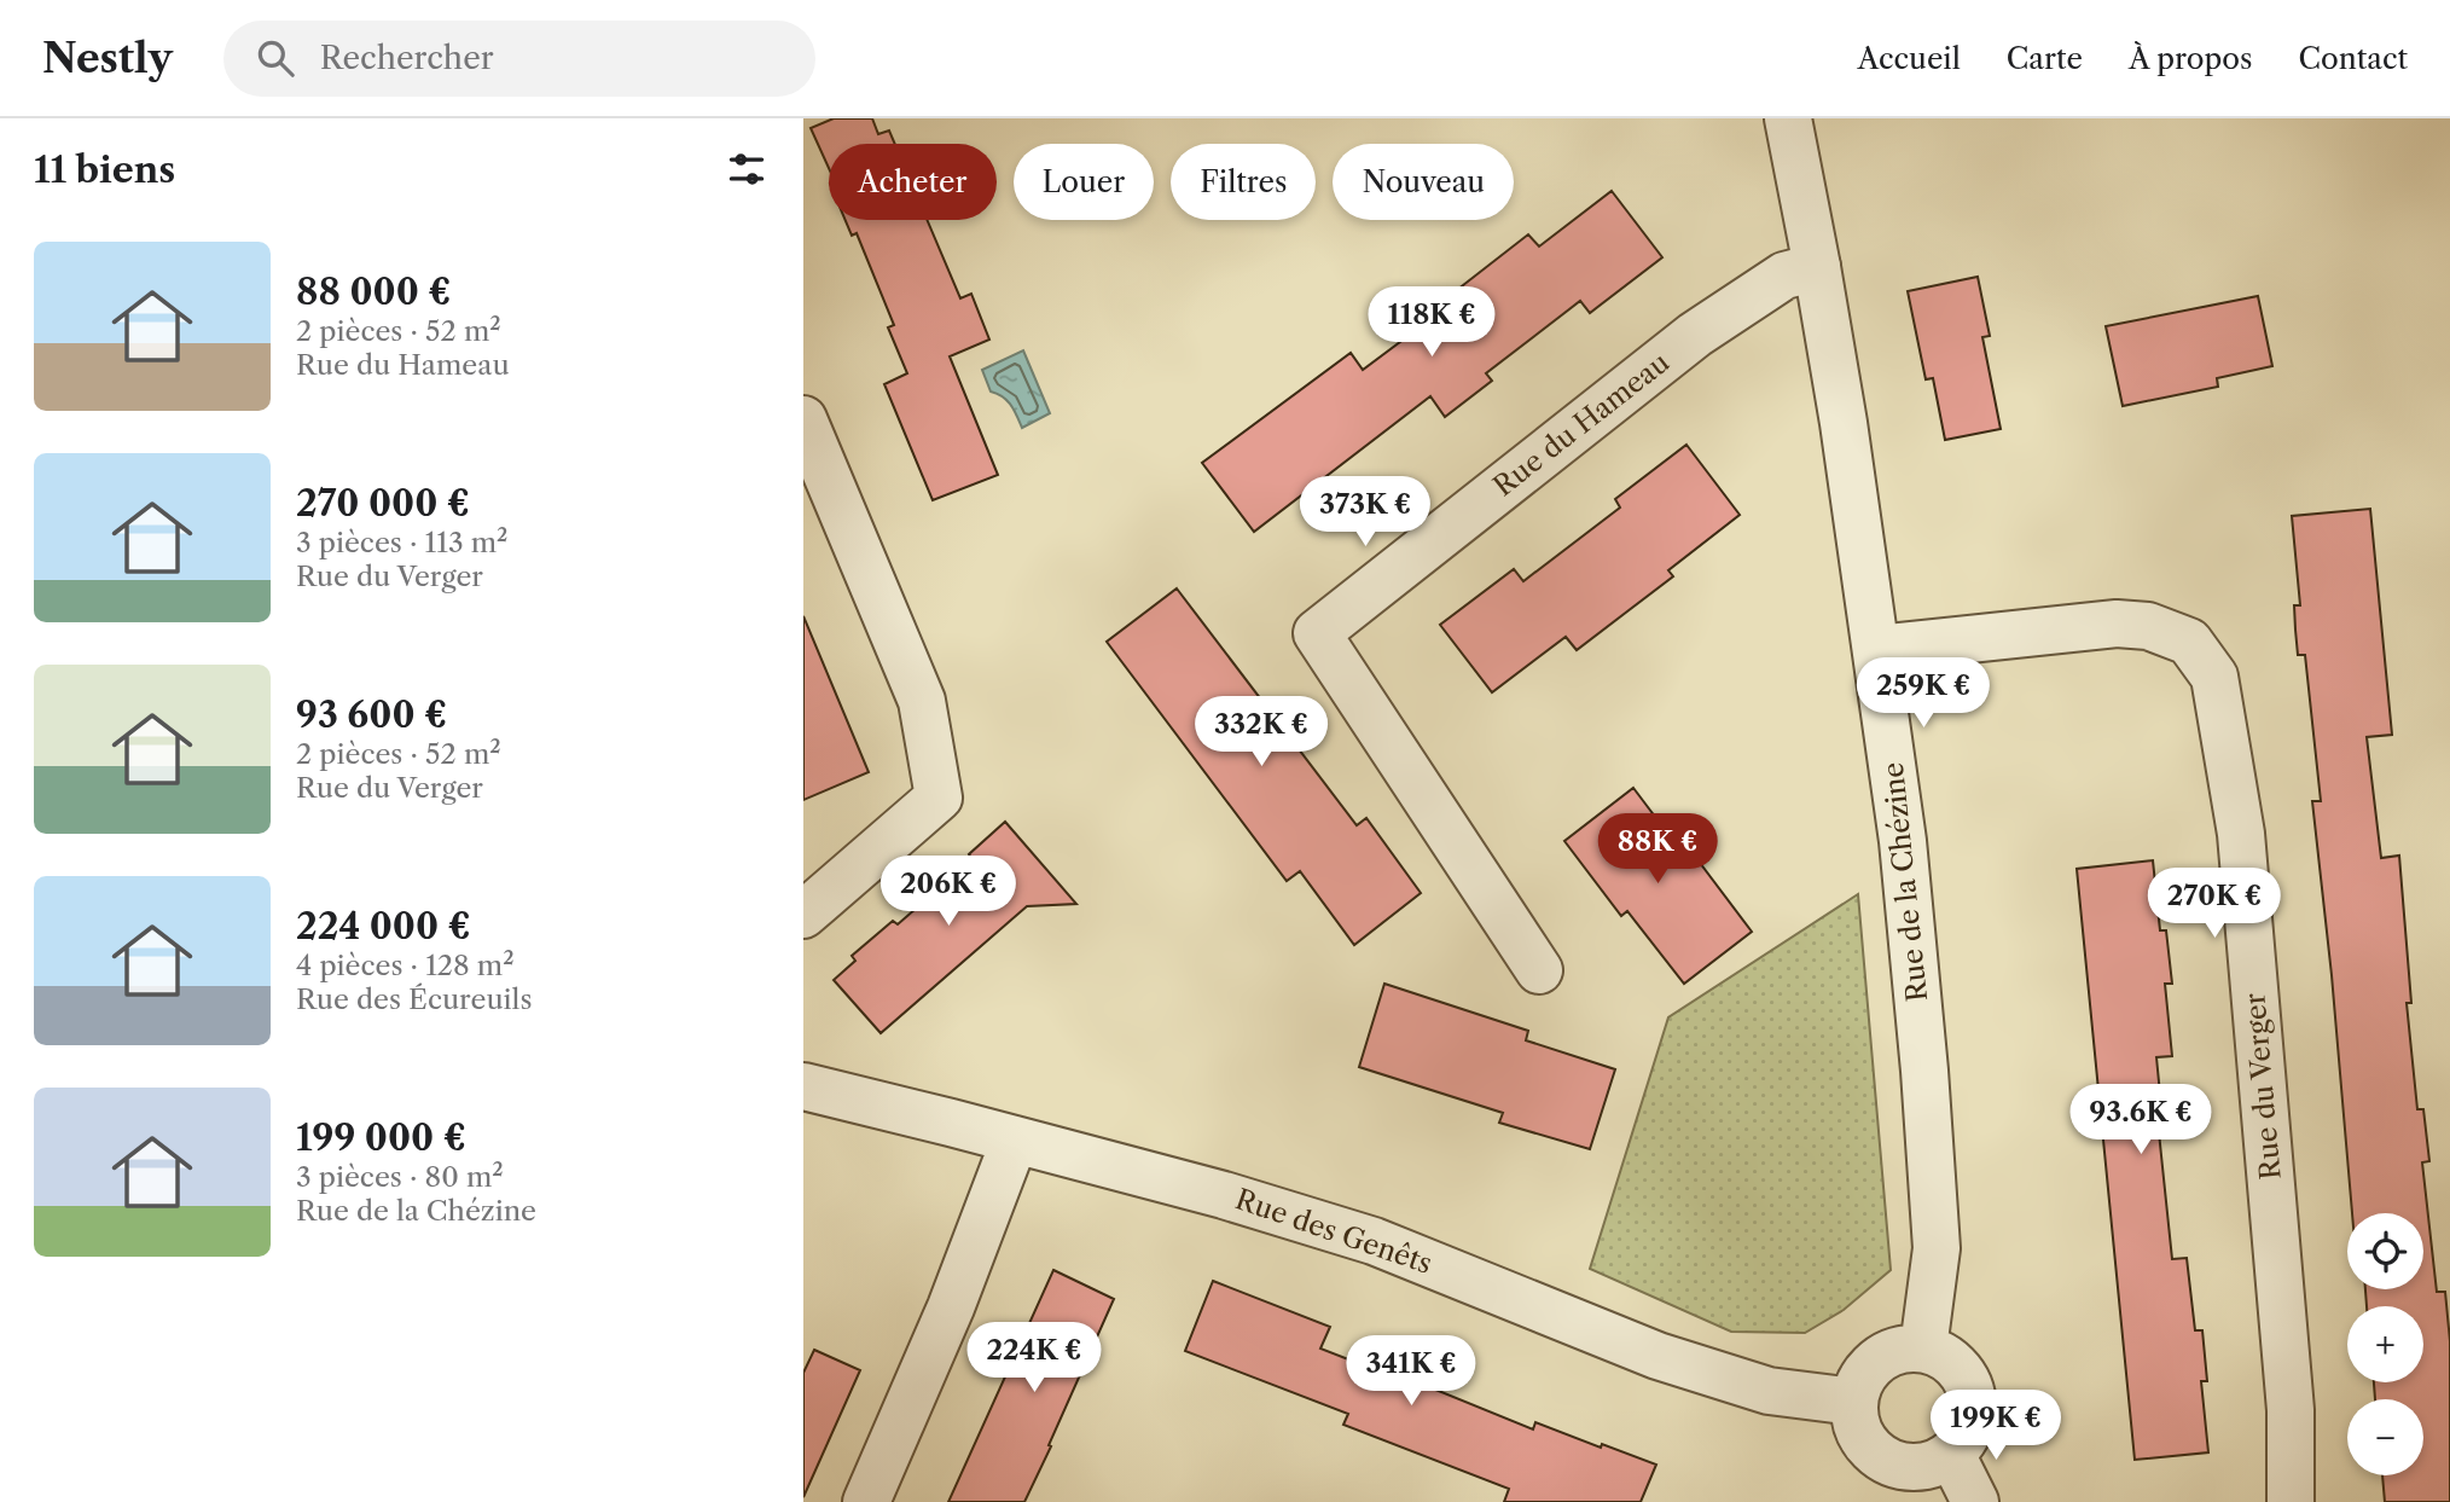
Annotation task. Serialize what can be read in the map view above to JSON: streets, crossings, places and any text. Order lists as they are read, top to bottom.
{
  "streets": {
    "street": [
      "Rue du Hameau",
      "Rue de la Chézine",
      "Rue du Verger",
      "Rue des Genêts"
    ]
  },
  "crossings": [
    ["Rue du Hameau", "Rue de la Chézine"],
    ["Rue de la Chézine", "Rue du Verger"],
    ["Rue de la Chézine", "Rue des Genêts"]
  ],
  "page": {
    "header": "Nestly",
    "search": "Rechercher",
    "nav": [
      "Accueil",
      "Carte",
      "À propos",
      "Contact"
    ],
    "heading": "11 biens",
    "chip": [
      "Acheter",
      "Louer",
      "Filtres",
      "Nouveau"
    ],
    "list": [
      {
        "name": "88 000 €",
        "note": "2 pièces · 52 m² · Rue du Hameau"
      },
      {
        "name": "270 000 €",
        "note": "3 pièces · 113 m² · Rue du Verger"
      },
      {
        "name": "93 600 €",
        "note": "2 pièces · 52 m² · Rue du Verger"
      },
      {
        "name": "224 000 €",
        "note": "4 pièces · 128 m² · Rue des Écureuils"
      },
      {
        "name": "199 000 €",
        "note": "3 pièces · 80 m² · Rue de la Chézine"
      }
    ],
    "price": [
      "118K €",
      "373K €",
      "259K €",
      "332K €",
      "88K €",
      "206K €",
      "270K €",
      "93.6K €",
      "224K €",
      "341K €",
      "199K €"
    ],
    "map_buttons": ["+", "−"]
  }
}
